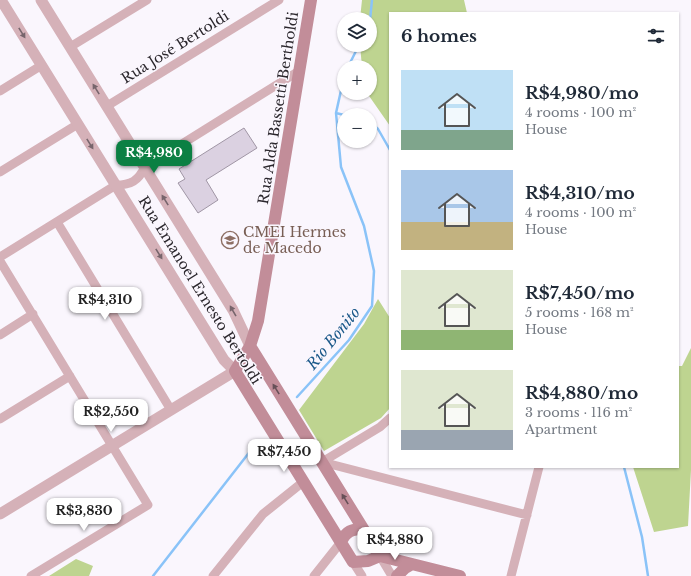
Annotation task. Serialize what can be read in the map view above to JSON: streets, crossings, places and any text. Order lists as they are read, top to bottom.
{
  "streets": {
    "main road": ["Rua Alda Bassetti Bertholdi", "Rua Emanoel Ernesto Bertoldi"],
    "street": ["Rua José Bertoldi"]
  },
  "crossings": [
    ["Rua José Bertoldi", "Rua Emanoel Ernesto Bertoldi"],
    ["Rua Alda Bassetti Bertholdi", "Rua Emanoel Ernesto Bertoldi"]
  ],
  "water": ["Rio Bonito"],
  "places": {
    "school or university": ["CMEI Hermes de Macedo"]
  },
  "page": {
    "map_buttons": ["+", "−"],
    "heading": "6 homes",
    "list": [
      {
        "name": "R$4,980/mo",
        "note": "4 rooms · 100 m² · House"
      },
      {
        "name": "R$4,310/mo",
        "note": "4 rooms · 100 m² · House"
      },
      {
        "name": "R$7,450/mo",
        "note": "5 rooms · 168 m² · House"
      },
      {
        "name": "R$4,880/mo",
        "note": "3 rooms · 116 m² · Apartment"
      }
    ],
    "price": [
      "R$4,980",
      "R$4,310",
      "R$2,550",
      "R$7,450",
      "R$3,830",
      "R$4,880"
    ]
  }
}
